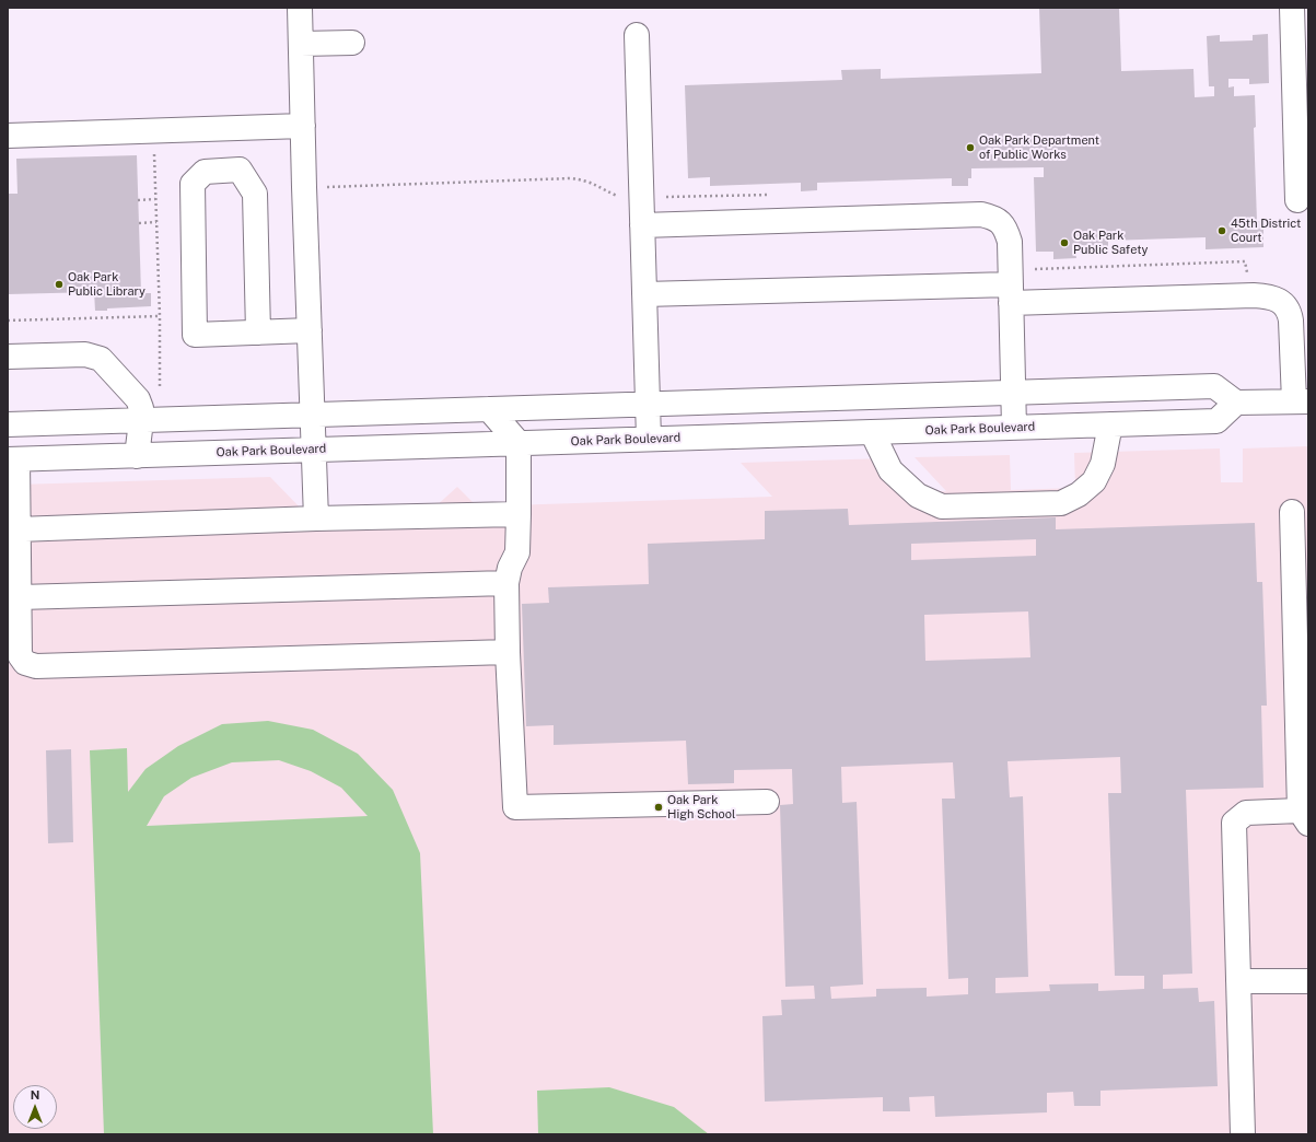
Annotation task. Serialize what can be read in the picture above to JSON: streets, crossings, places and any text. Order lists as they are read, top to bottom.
{
  "streets": {
    "street": ["Oak Park Boulevard"]
  },
  "places": [
    "Oak Park Department of Public Works",
    "45th District Court",
    "Oak Park Public Safety",
    "Oak Park Public Library",
    "Oak Park High School"
  ],
  "north": "top"
}
